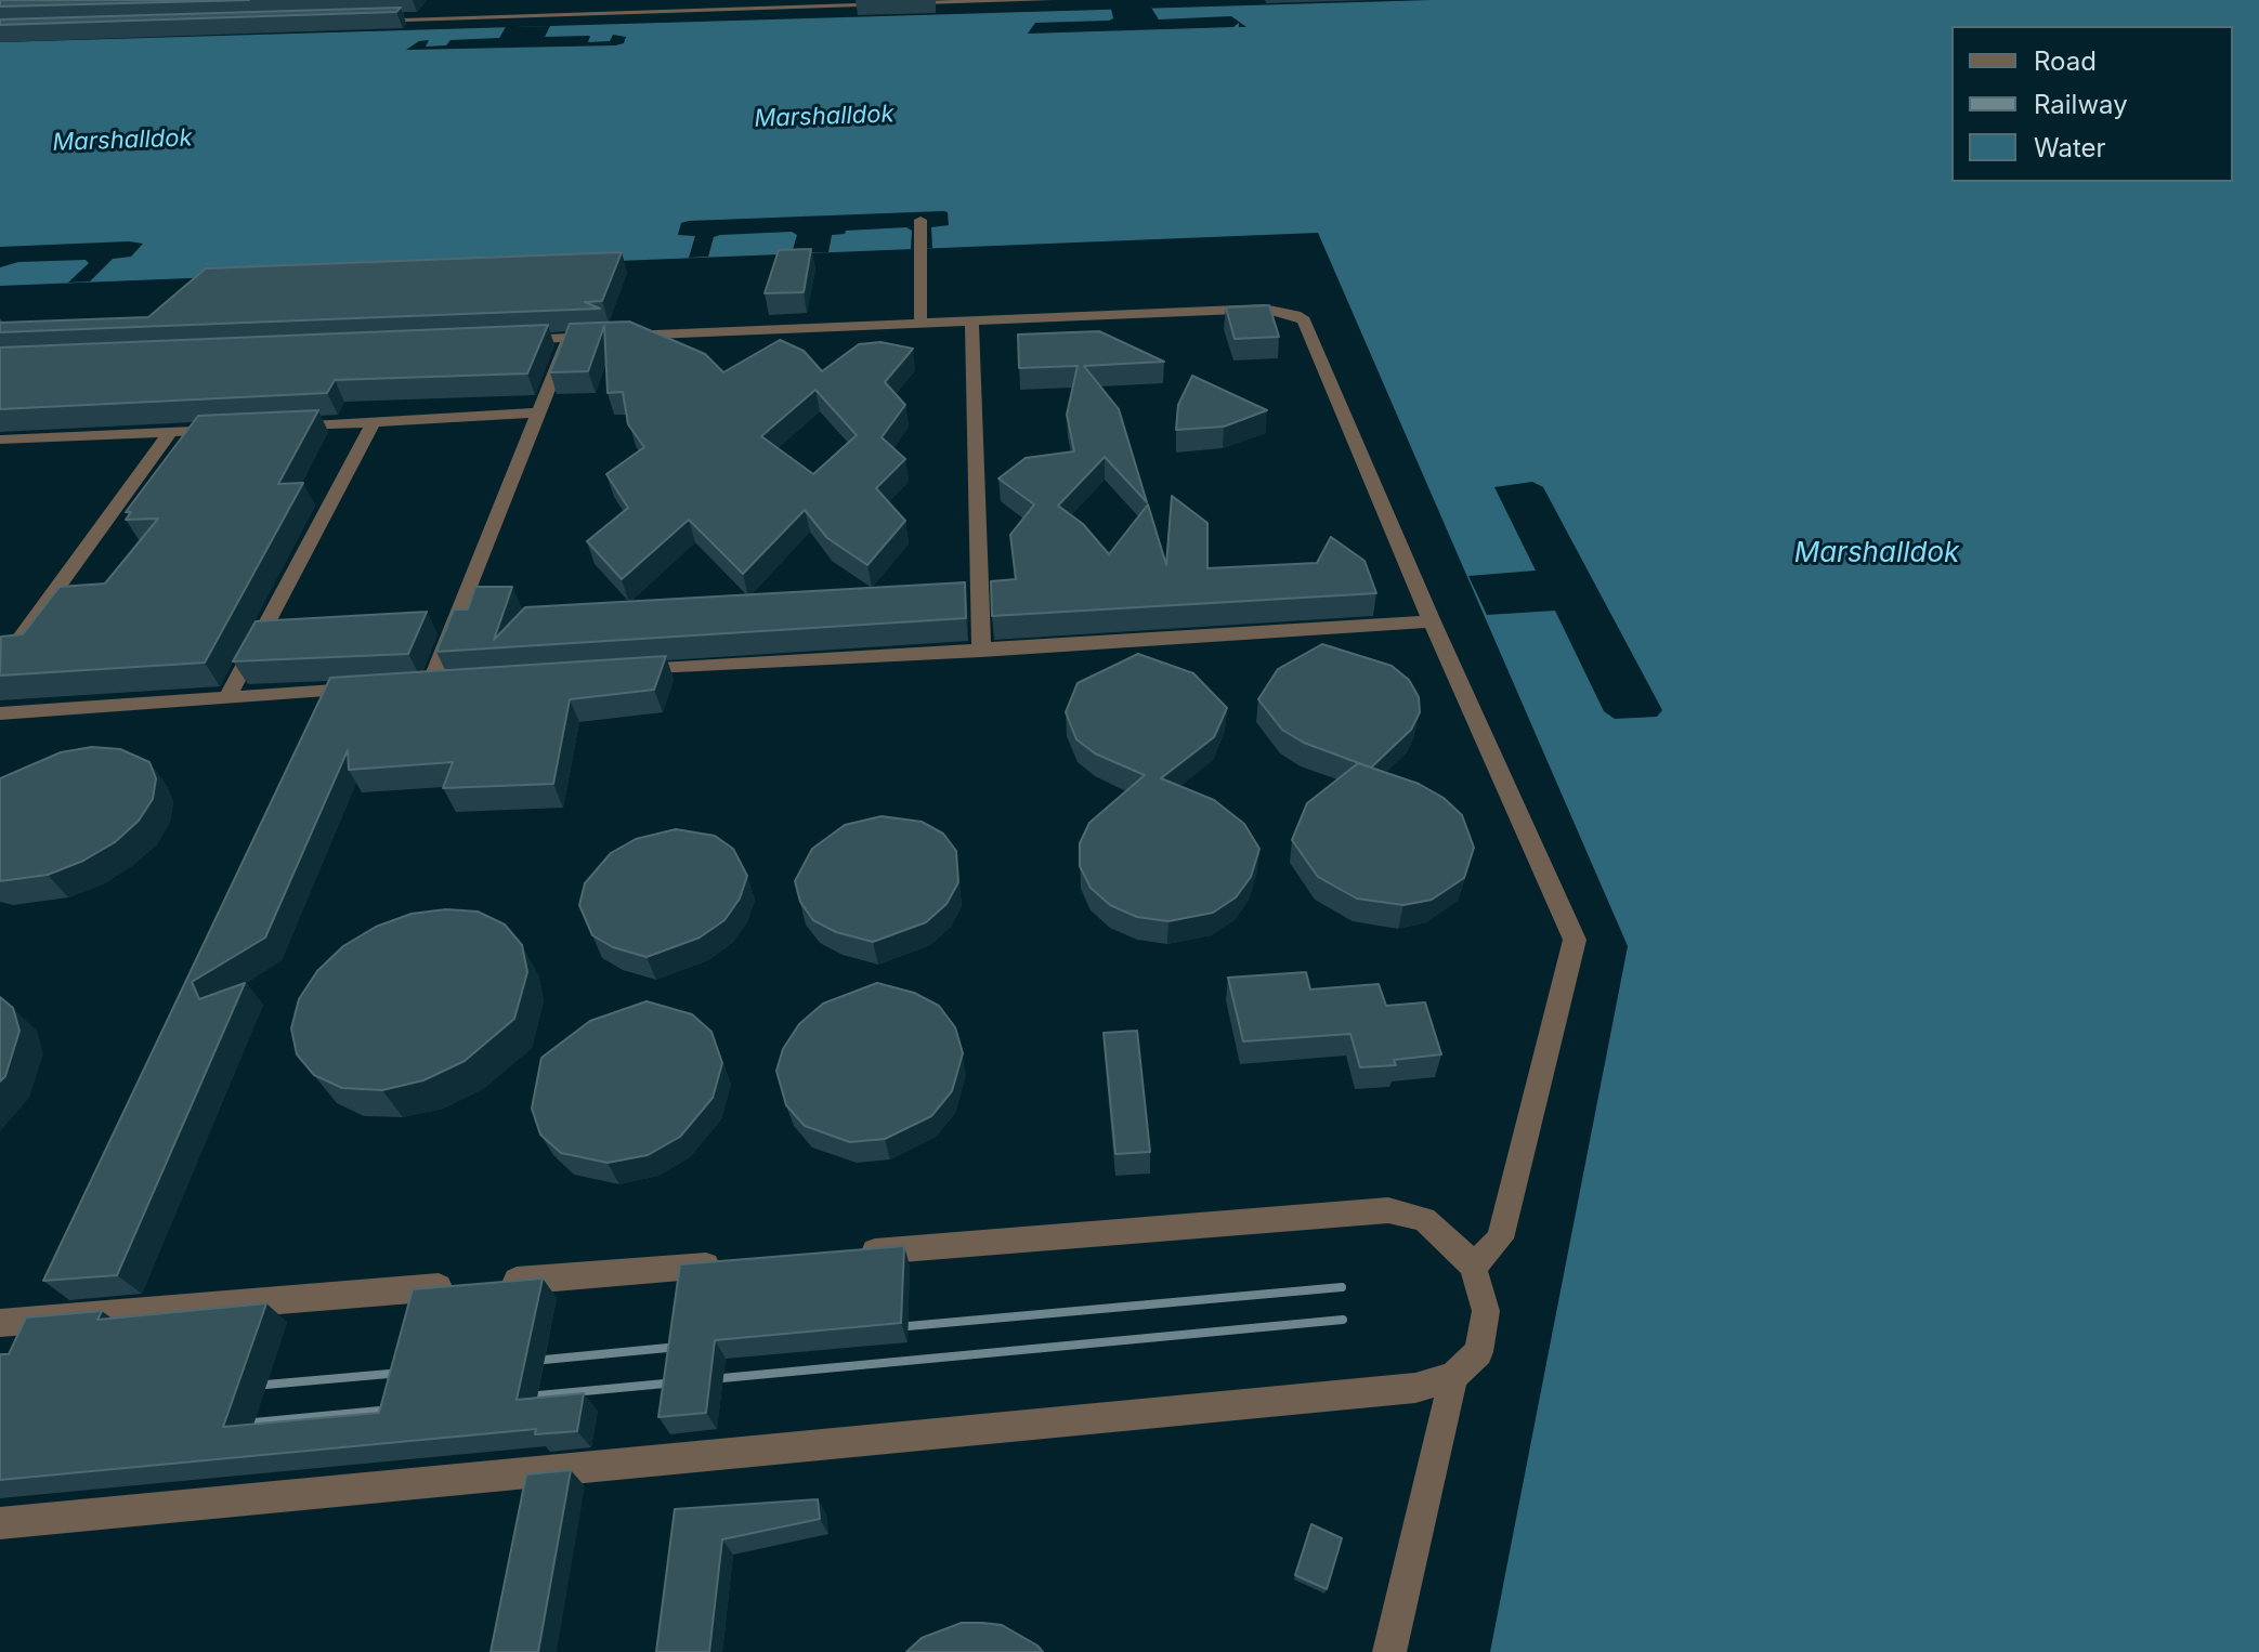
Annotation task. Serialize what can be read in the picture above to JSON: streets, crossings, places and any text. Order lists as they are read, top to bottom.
{
  "water": ["Marshalldok"],
  "legend": ["Road", "Railway", "Water"]
}
